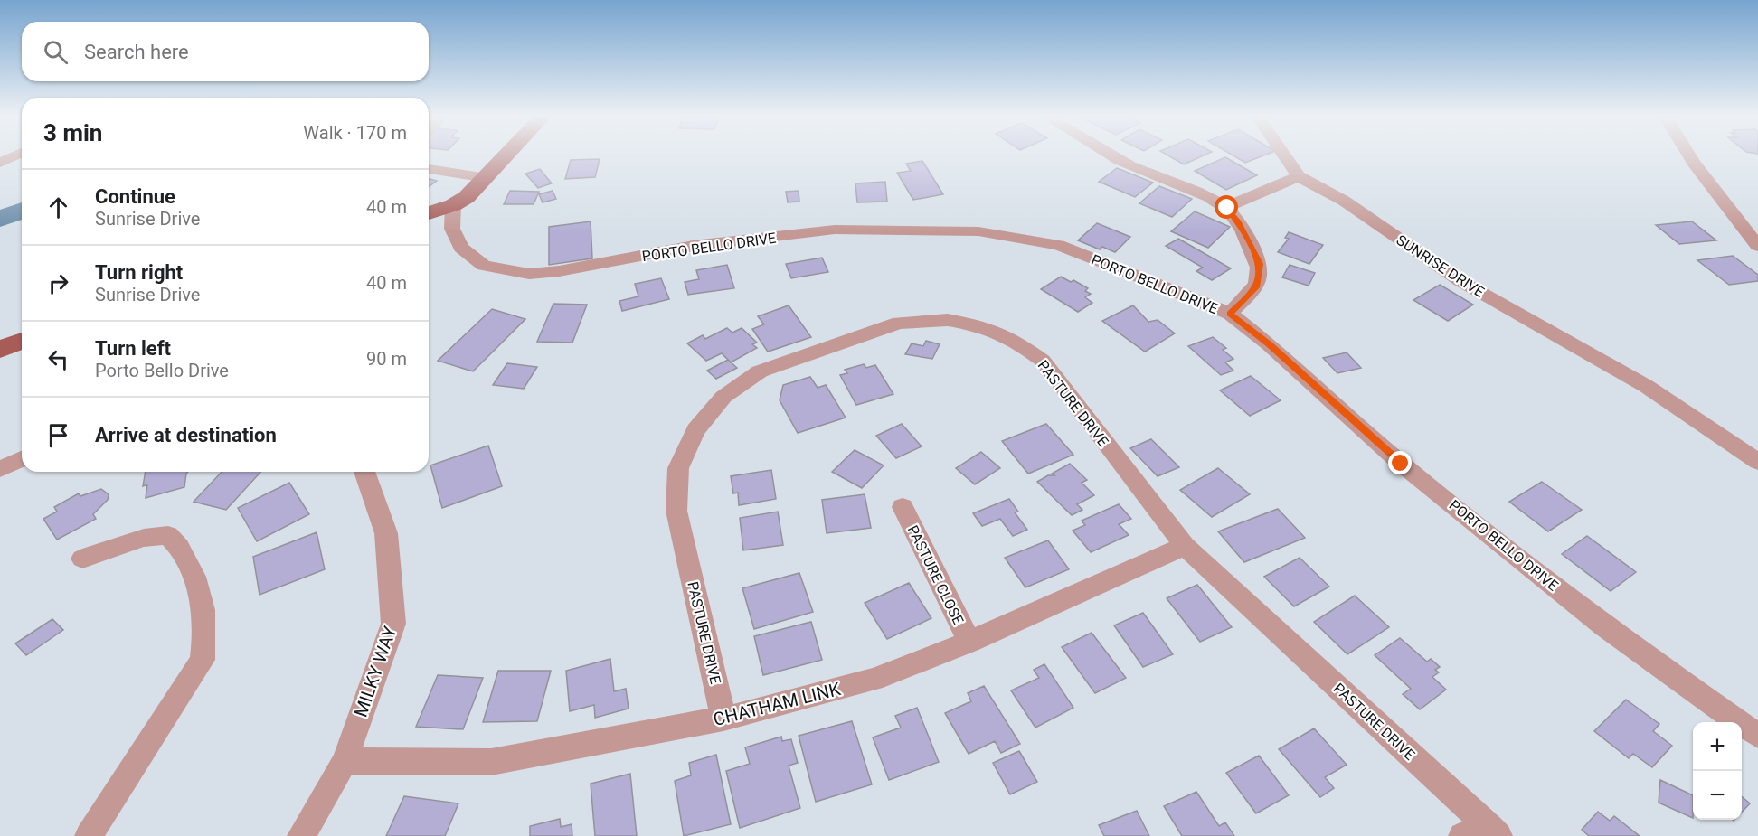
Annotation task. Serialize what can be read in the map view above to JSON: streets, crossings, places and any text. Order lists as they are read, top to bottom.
{
  "streets": {
    "street": [
      "PORTO BELLO DRIVE",
      "SUNRISE DRIVE",
      "PASTURE DRIVE",
      "PASTURE CLOSE",
      "MILKY WAY",
      "CHATHAM LINK"
    ]
  },
  "crossings": [
    ["PASTURE DRIVE", "CHATHAM LINK"],
    ["PASTURE CLOSE", "CHATHAM LINK"],
    ["MILKY WAY", "CHATHAM LINK"]
  ],
  "page": {
    "search": "Search here",
    "heading": ["3 min", "Walk · 170 m"],
    "list": [
      ["Continue", "Sunrise Drive", "40 m"],
      ["Turn right", "Sunrise Drive", "40 m"],
      ["Turn left", "Porto Bello Drive", "90 m"],
      "Arrive at destination"
    ],
    "map_buttons": ["+", "−"]
  }
}
